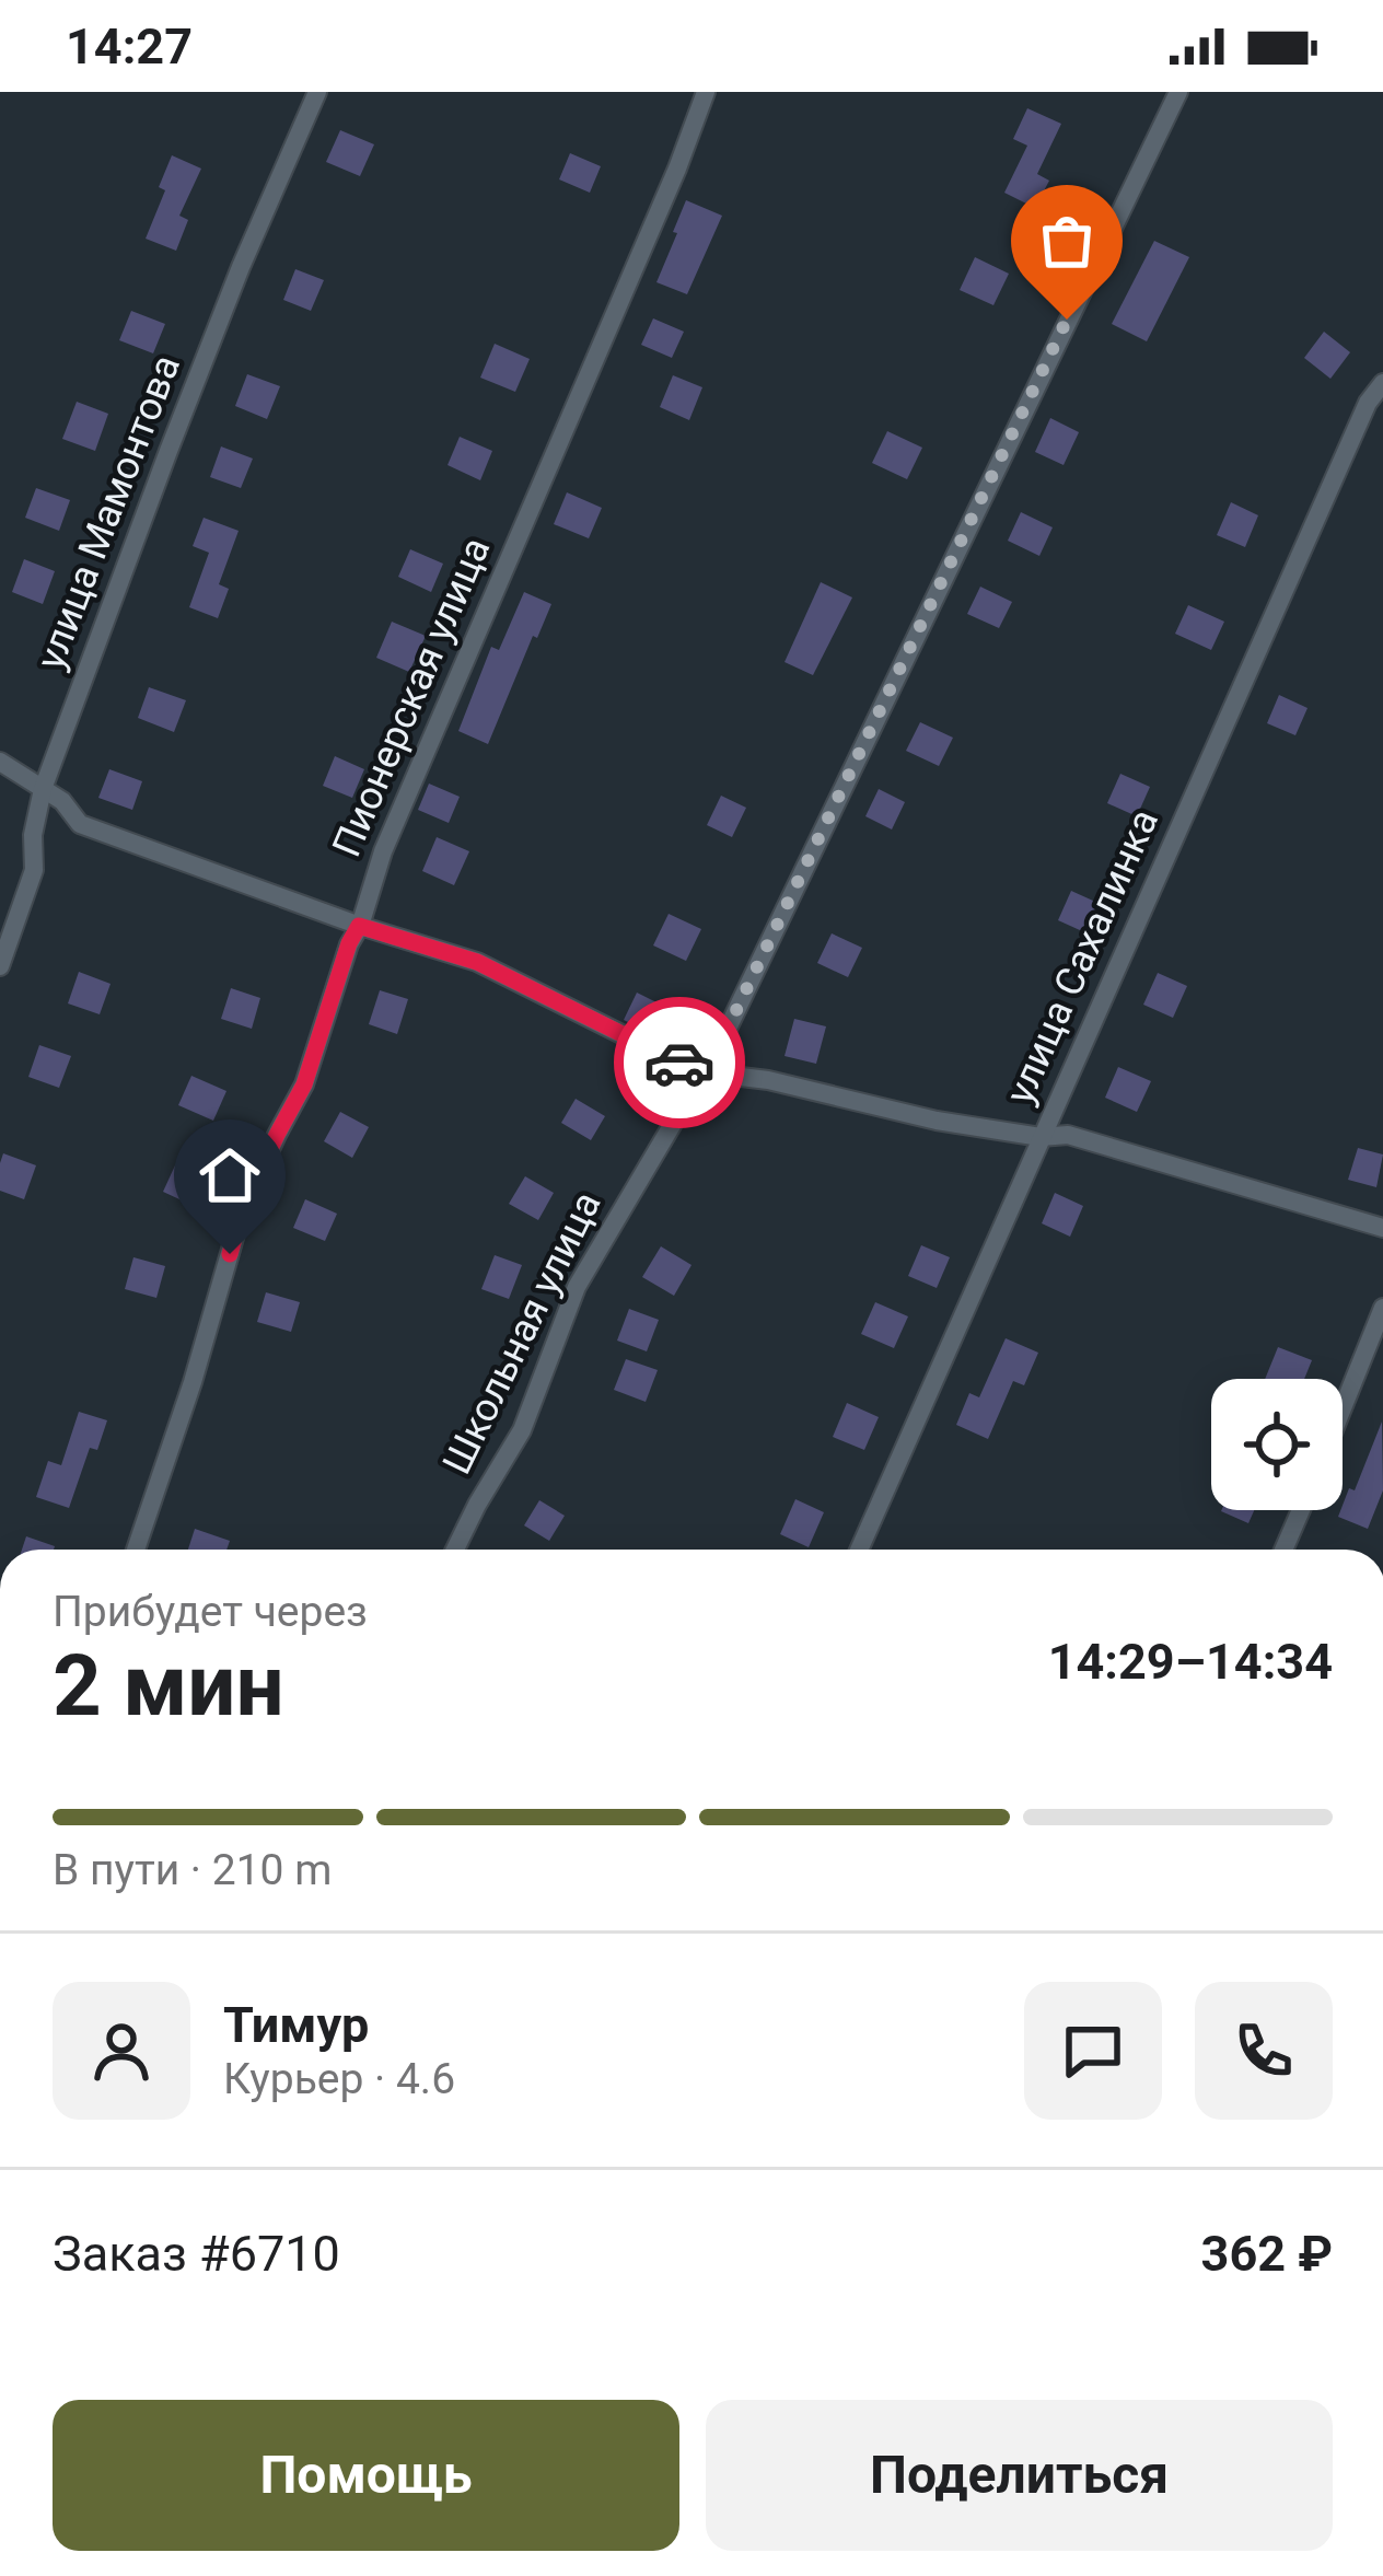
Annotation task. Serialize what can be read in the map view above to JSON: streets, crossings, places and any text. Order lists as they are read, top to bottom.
{
  "streets": {
    "street": [
      "улица Мамонтова",
      "Пионерская улица",
      "улица Сахалинка",
      "Школьная улица"
    ]
  },
  "page": {
    "status": "14:27",
    "heading": ["2 мин", "Прибудет через", "14:29–14:34"],
    "panel": [
      "Тимур",
      "Курьер · 4.6",
      "Заказ #6710",
      "362 ₽"
    ],
    "bar": "В пути · 210 m",
    "buttons": ["Помощь", "Поделиться"]
  }
}
